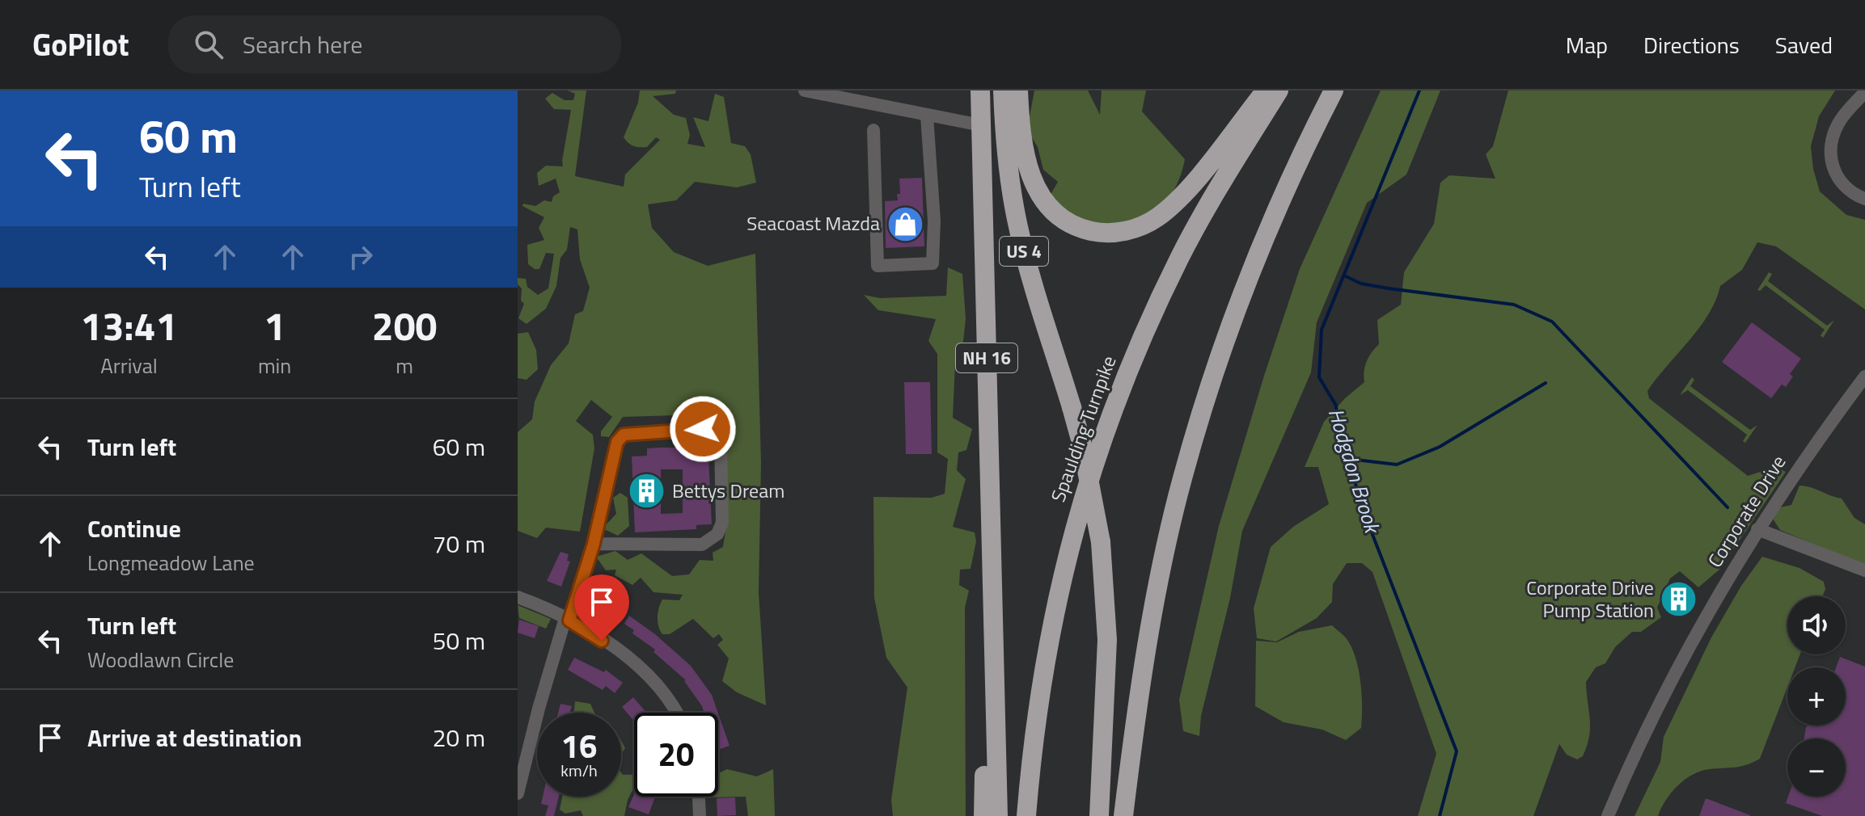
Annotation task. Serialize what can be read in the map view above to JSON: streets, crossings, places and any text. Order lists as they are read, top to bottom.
{
  "streets": {
    "highway": ["US 4", "NH 16", "Spaulding Turnpike"],
    "street": ["Corporate Drive"]
  },
  "water": ["Hodgdon Brook"],
  "places": {
    "shop": ["Seacoast Mazda"],
    "building": ["Bettys Dream", "Corporate Drive Pump Station"]
  },
  "page": {
    "header": "GoPilot",
    "search": "Search here",
    "nav": ["Map", "Directions", "Saved"],
    "turn": ["60 m", "Turn left"],
    "eta": [
      "13:41",
      "Arrival",
      "1",
      "min",
      "200",
      "m"
    ],
    "list": [
      {
        "name": "Turn left",
        "value": "60 m"
      },
      {
        "name": "Continue",
        "note": "Longmeadow Lane",
        "value": "70 m"
      },
      {
        "name": "Turn left",
        "note": "Woodlawn Circle",
        "value": "50 m"
      },
      {
        "name": "Arrive at destination",
        "value": "20 m"
      }
    ],
    "map_buttons": ["+", "−"],
    "speed": "16 km/h",
    "limit": "20"
  }
}
